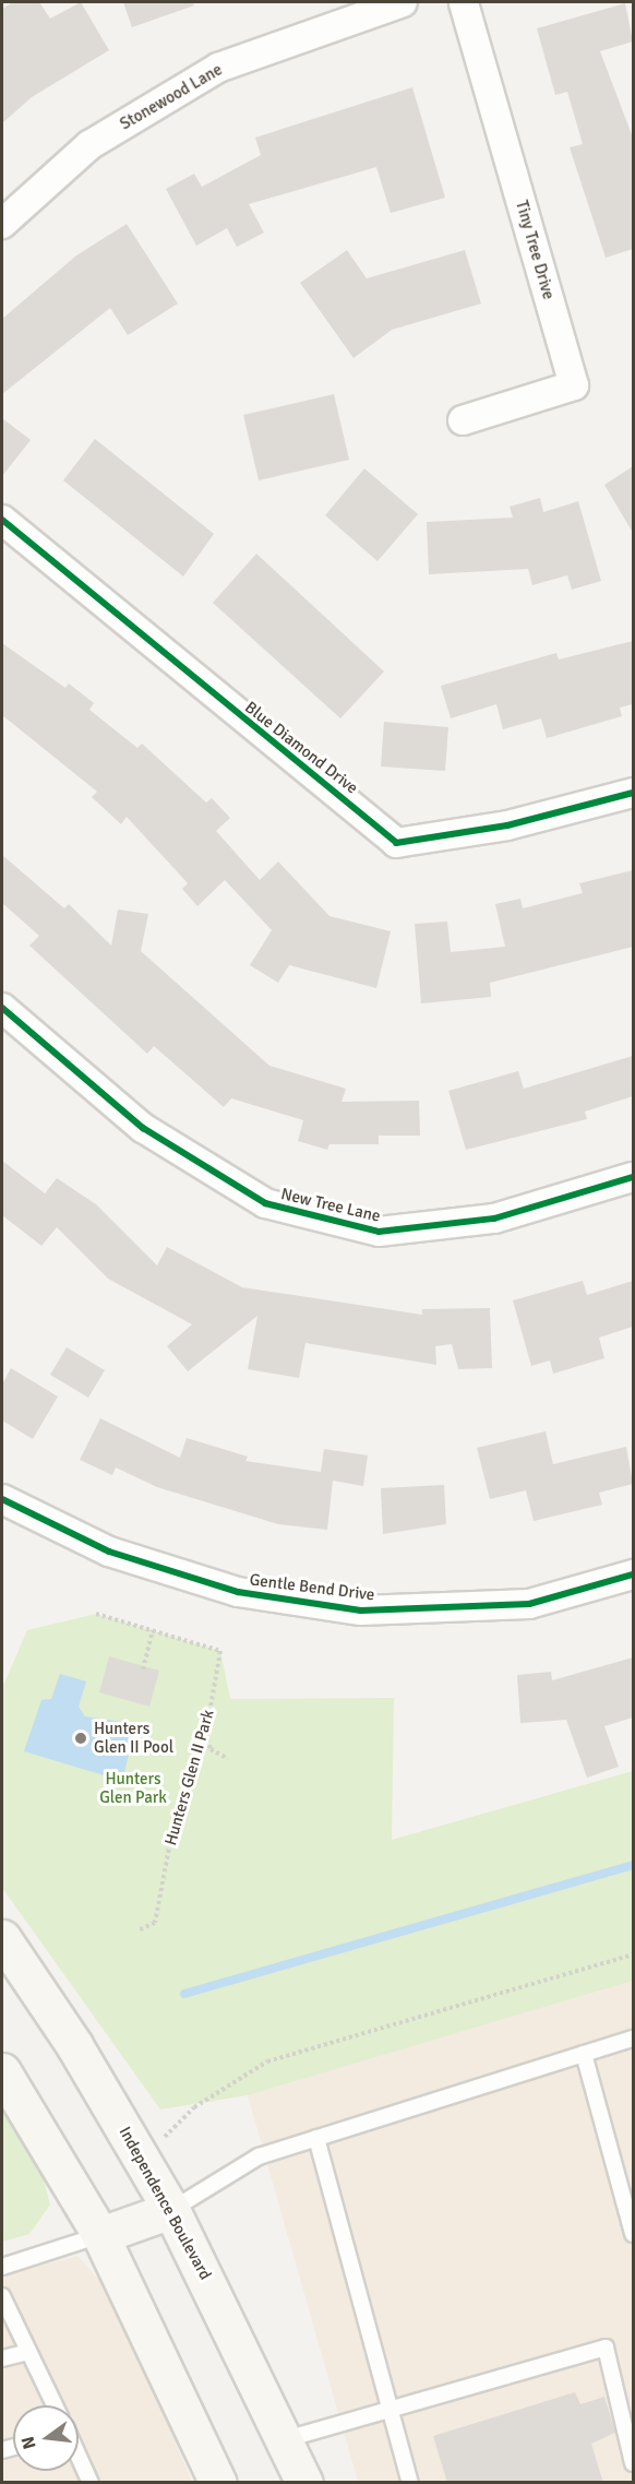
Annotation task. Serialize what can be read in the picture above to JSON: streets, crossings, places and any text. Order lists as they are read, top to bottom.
{
  "streets": {
    "main road": ["Independence Boulevard"],
    "street": [
      "Stonewood Lane",
      "Tiny Tree Drive",
      "Blue Diamond Drive",
      "New Tree Lane",
      "Gentle Bend Drive"
    ],
    "path": ["Hunters Glen II Park"]
  },
  "parks": ["Hunters Glen Park"],
  "places": ["Hunters Glen II Pool"],
  "north": "left"
}
